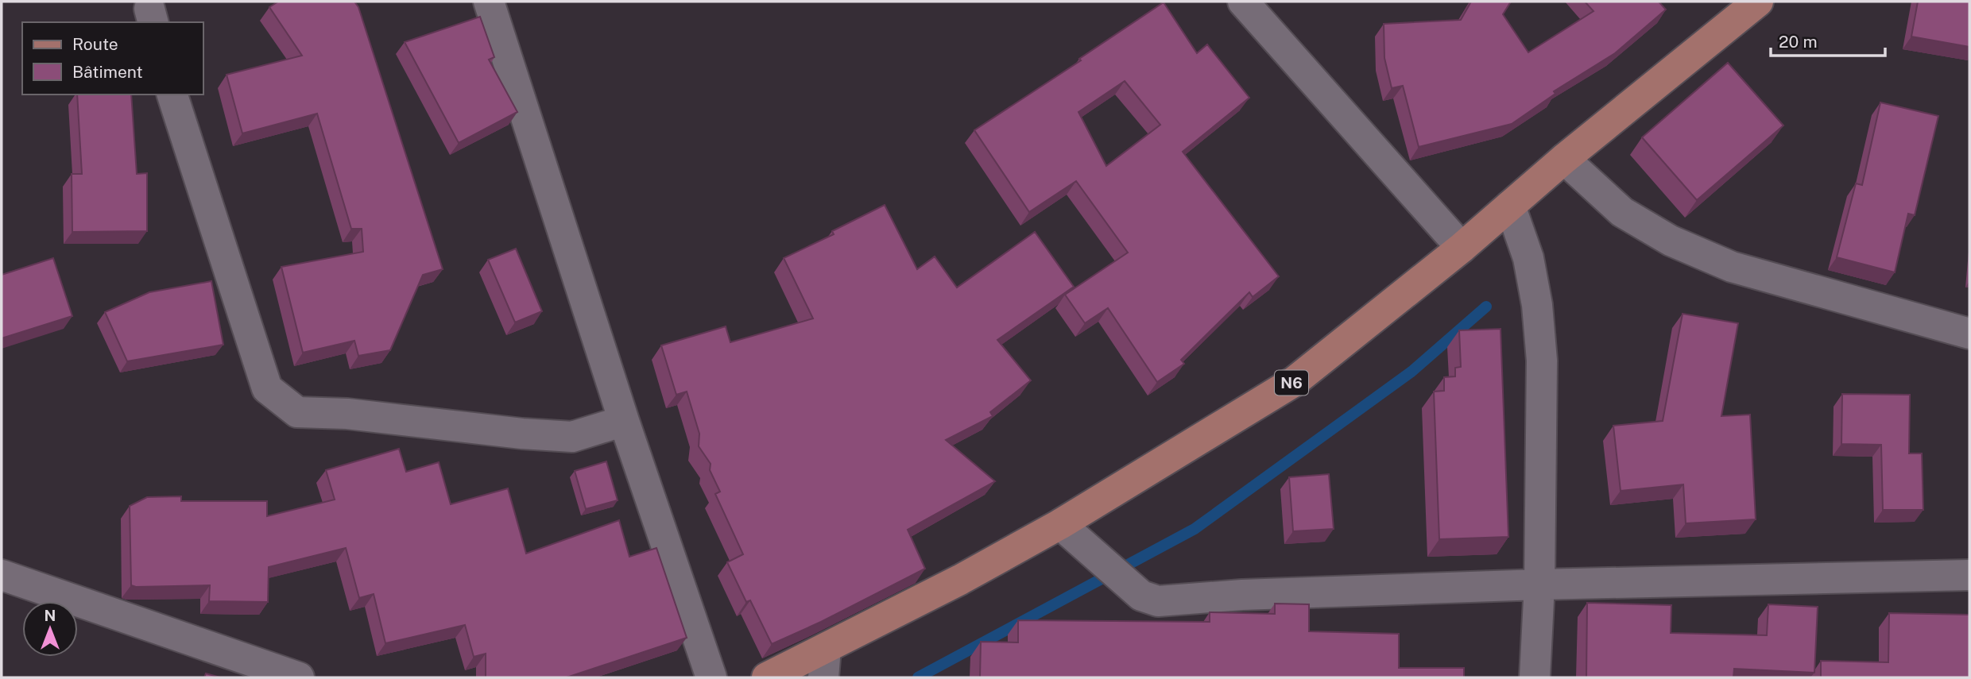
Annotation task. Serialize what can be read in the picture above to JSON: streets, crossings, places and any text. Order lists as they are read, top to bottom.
{
  "streets": {
    "main road": ["N6"]
  },
  "legend": ["Route", "Bâtiment"],
  "scale_bar": "20 m",
  "north": "top"
}
